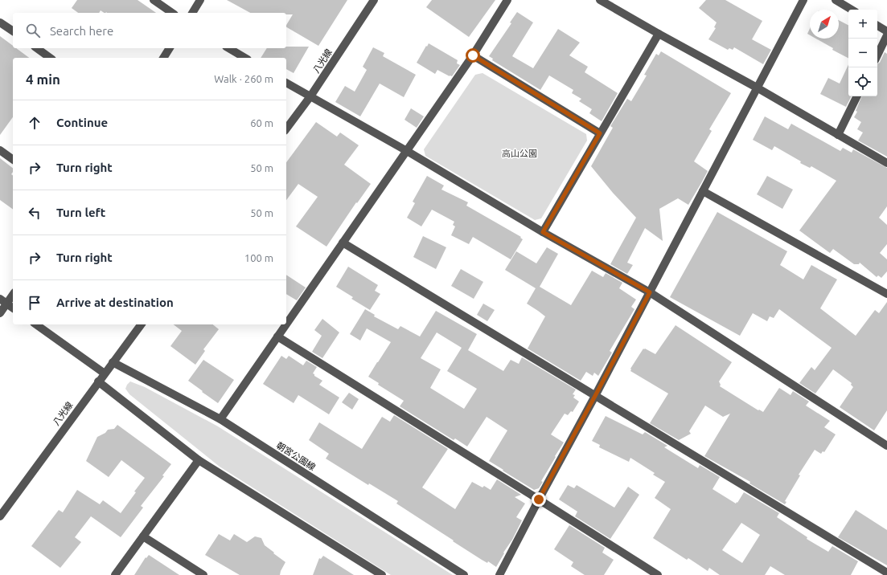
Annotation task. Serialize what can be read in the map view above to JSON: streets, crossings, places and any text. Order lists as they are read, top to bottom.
{
  "streets": {
    "street": ["八光線", "朝宮公園線"]
  },
  "crossings": [
    ["八光線", "朝宮公園線"]
  ],
  "parks": ["高山公園"],
  "north": "top right",
  "page": {
    "map_buttons": ["+", "−"],
    "search": "Search here",
    "heading": ["4 min", "Walk · 260 m"],
    "list": [
      ["Continue", "60 m"],
      ["Turn right", "50 m"],
      ["Turn left", "50 m"],
      ["Turn right", "100 m"],
      "Arrive at destination"
    ]
  }
}
